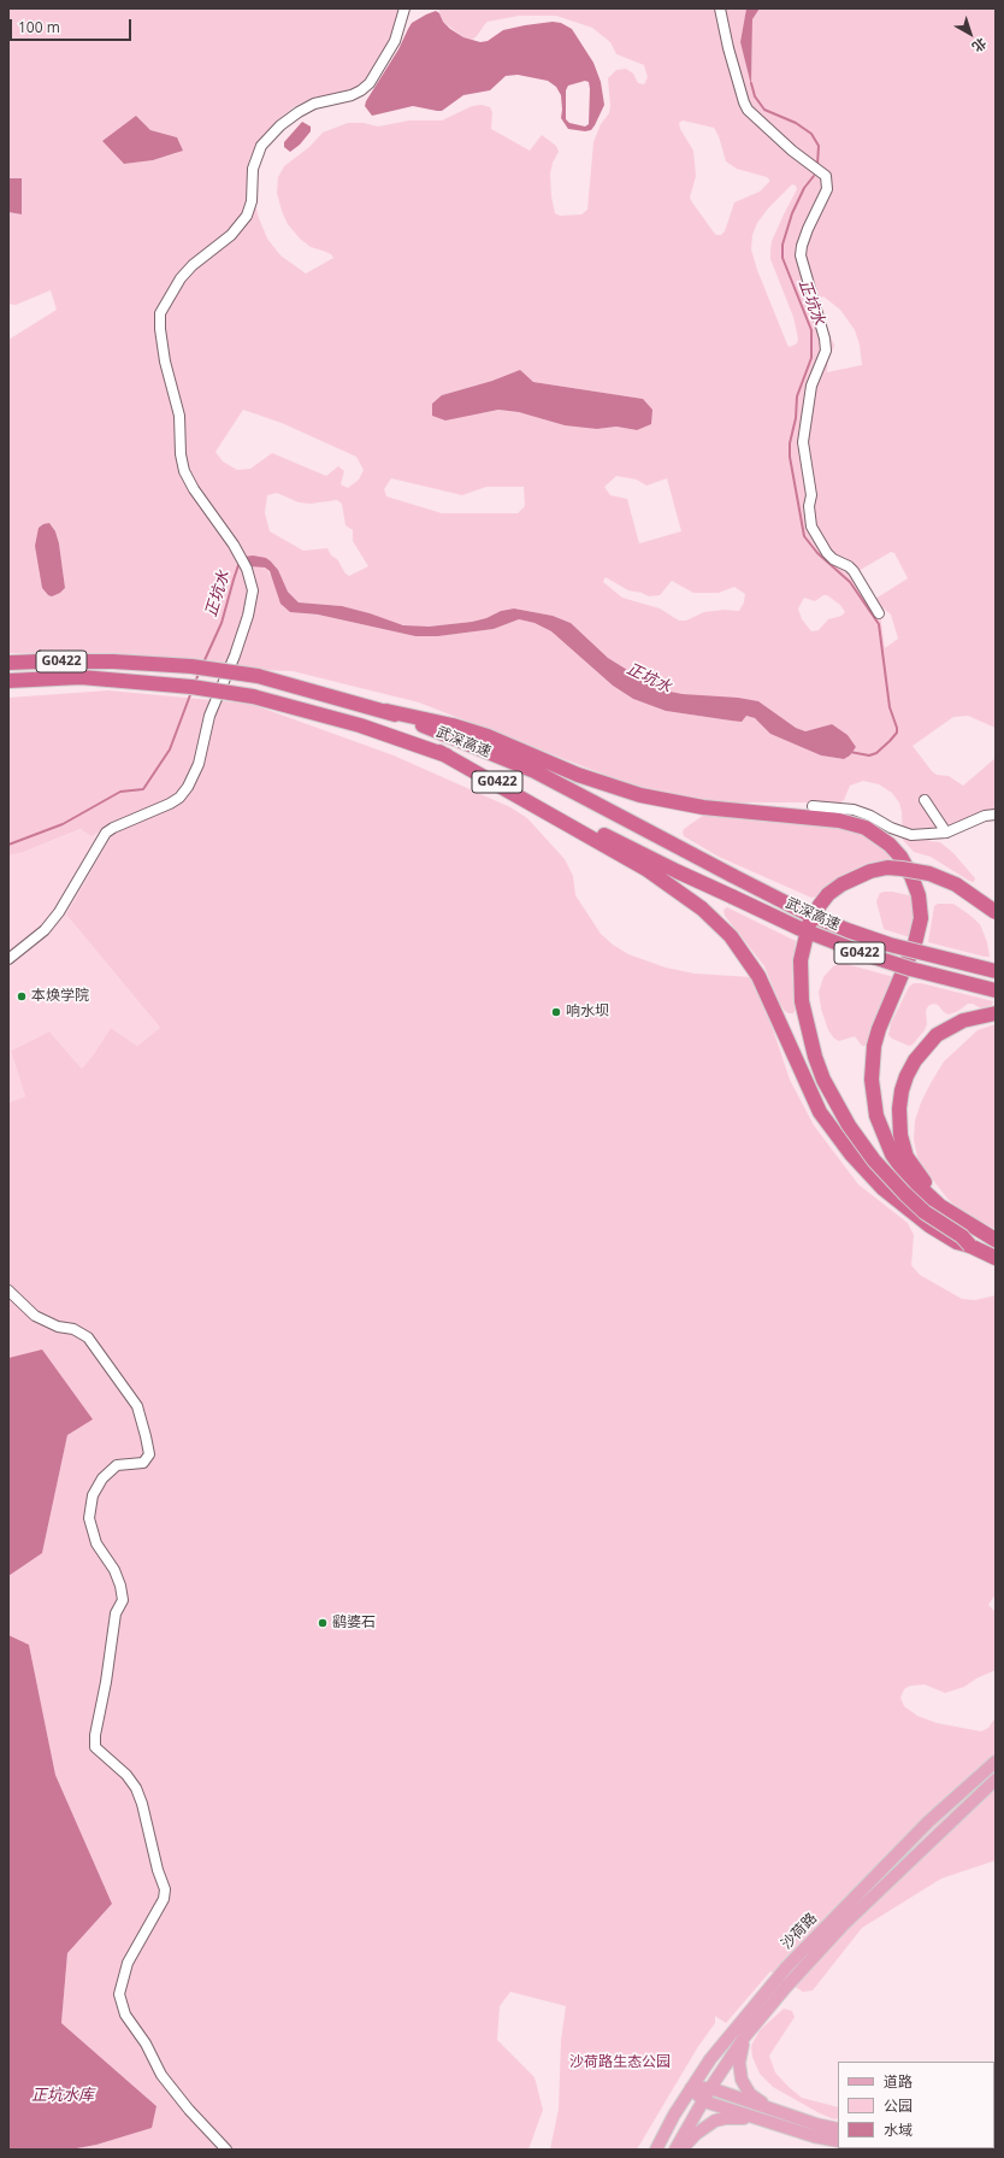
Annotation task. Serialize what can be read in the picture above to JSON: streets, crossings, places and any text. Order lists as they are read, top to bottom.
{
  "streets": {
    "highway": ["G0422", "武深高速"],
    "main road": ["沙荷路"]
  },
  "water": ["正坑水", "正坑水库"],
  "parks": ["沙荷路生态公园"],
  "places": ["本焕学院", "响水坝", "鹞婆石"],
  "legend": ["道路", "公园", "水域"],
  "scale_bar": "100 m",
  "north": "bottom right"
}
